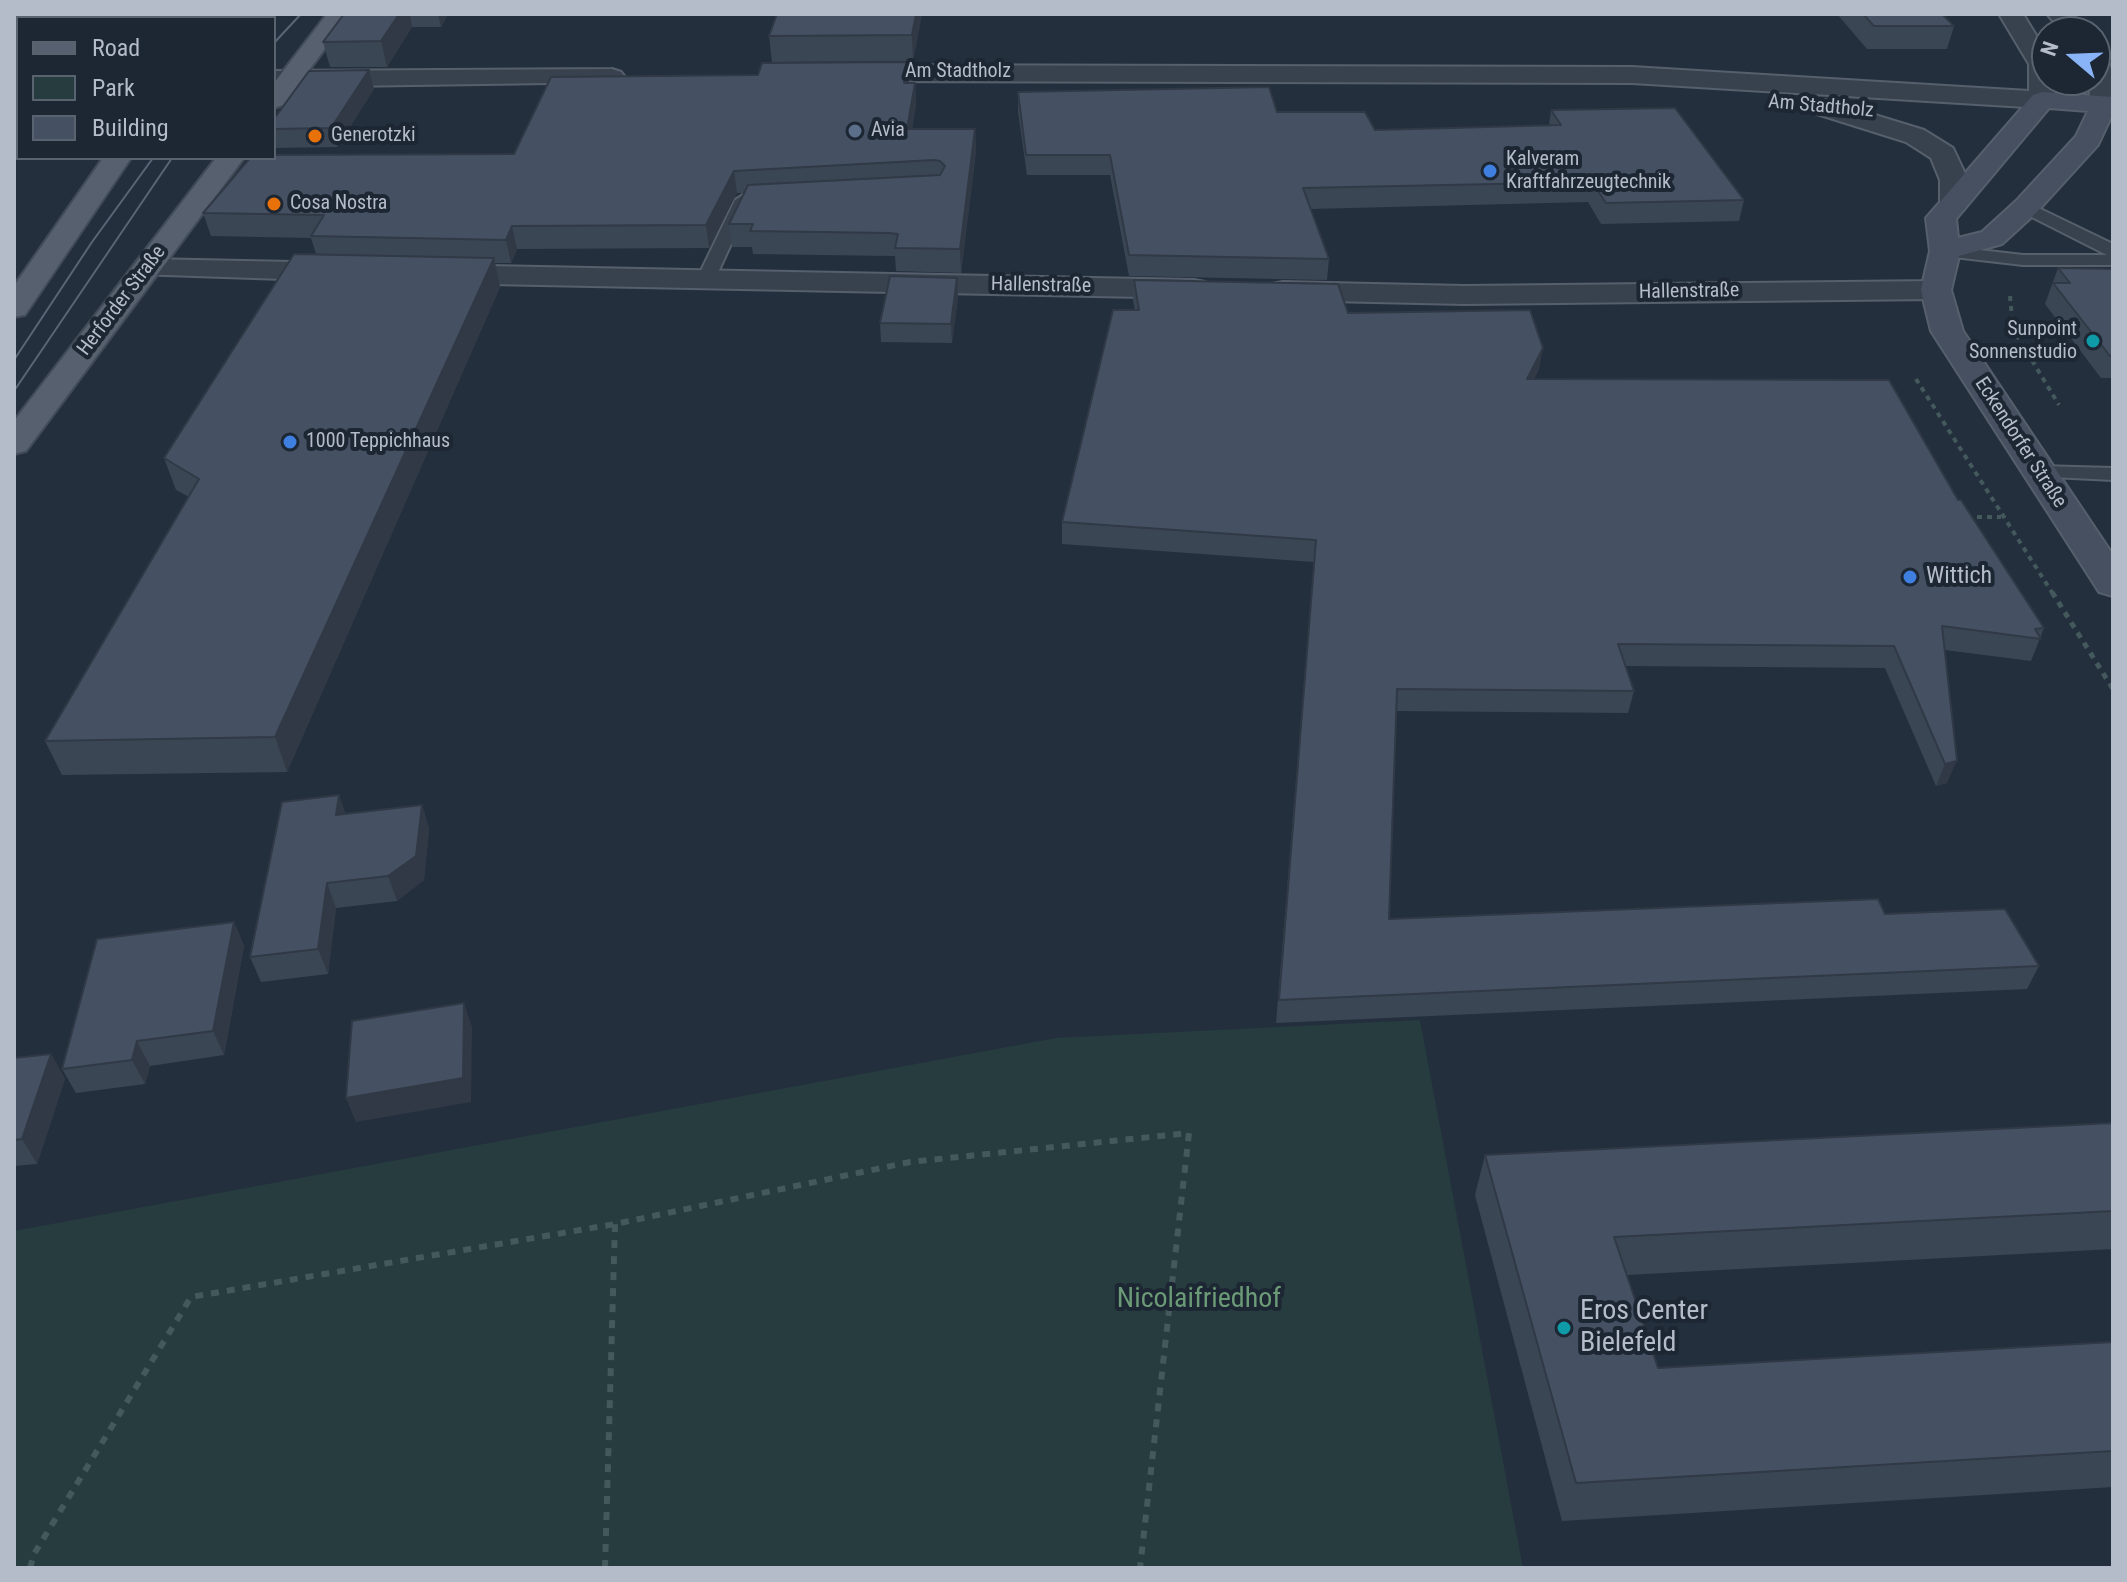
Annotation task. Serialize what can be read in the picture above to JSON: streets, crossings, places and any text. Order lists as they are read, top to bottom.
{
  "streets": {
    "main road": ["Am Stadtholz", "Herforder Straße", "Eckendorfer Straße"],
    "street": ["Hallenstraße"]
  },
  "crossings": [
    ["Am Stadtholz", "Eckendorfer Straße"],
    ["Hallenstraße", "Eckendorfer Straße"]
  ],
  "parks": ["Nicolaifriedhof"],
  "places": [
    "Avia",
    "Generotzki",
    "Kalveram Kraftfahrzeugtechnik",
    "Cosa Nostra",
    "Sunpoint Sonnenstudio",
    "1000 Teppichhaus",
    "Wittich",
    "Eros Center Bielefeld"
  ],
  "legend": ["Road", "Park", "Building"],
  "north": "left"
}
